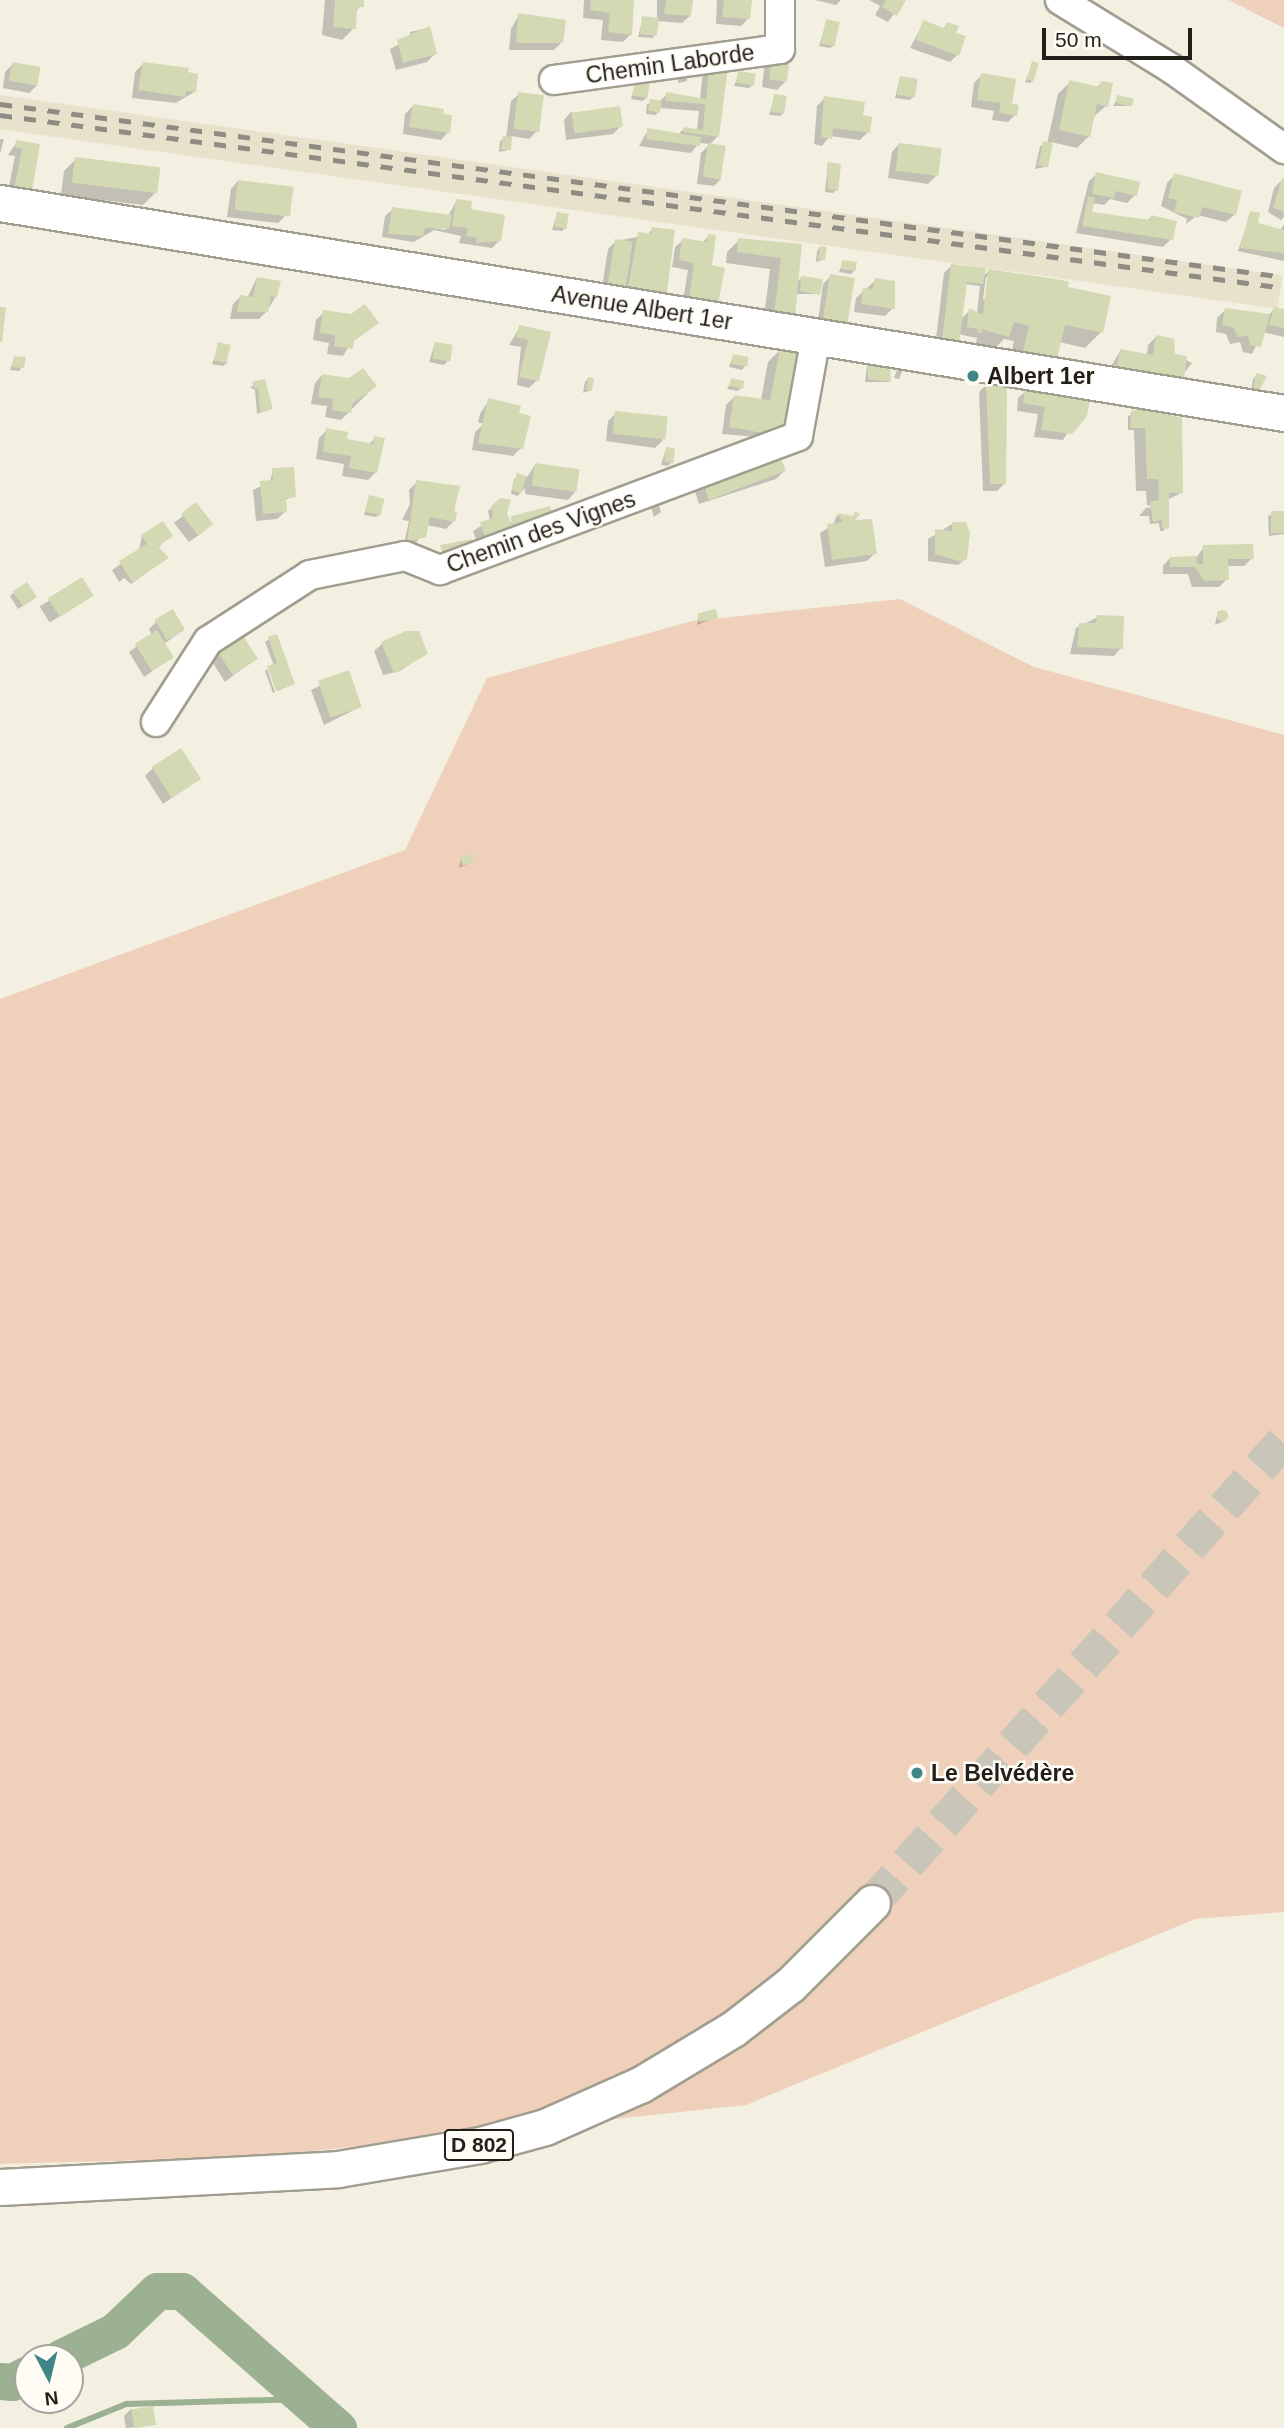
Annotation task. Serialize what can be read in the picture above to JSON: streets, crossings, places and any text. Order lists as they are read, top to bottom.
{
  "streets": {
    "main road": ["Avenue Albert 1er", "D 802"],
    "street": ["Chemin Laborde", "Chemin des Vignes"]
  },
  "crossings": [
    ["Avenue Albert 1er", "Chemin des Vignes"]
  ],
  "places": ["Albert 1er", "Le Belvédère"],
  "scale_bar": "50 m",
  "north": "bottom"
}
